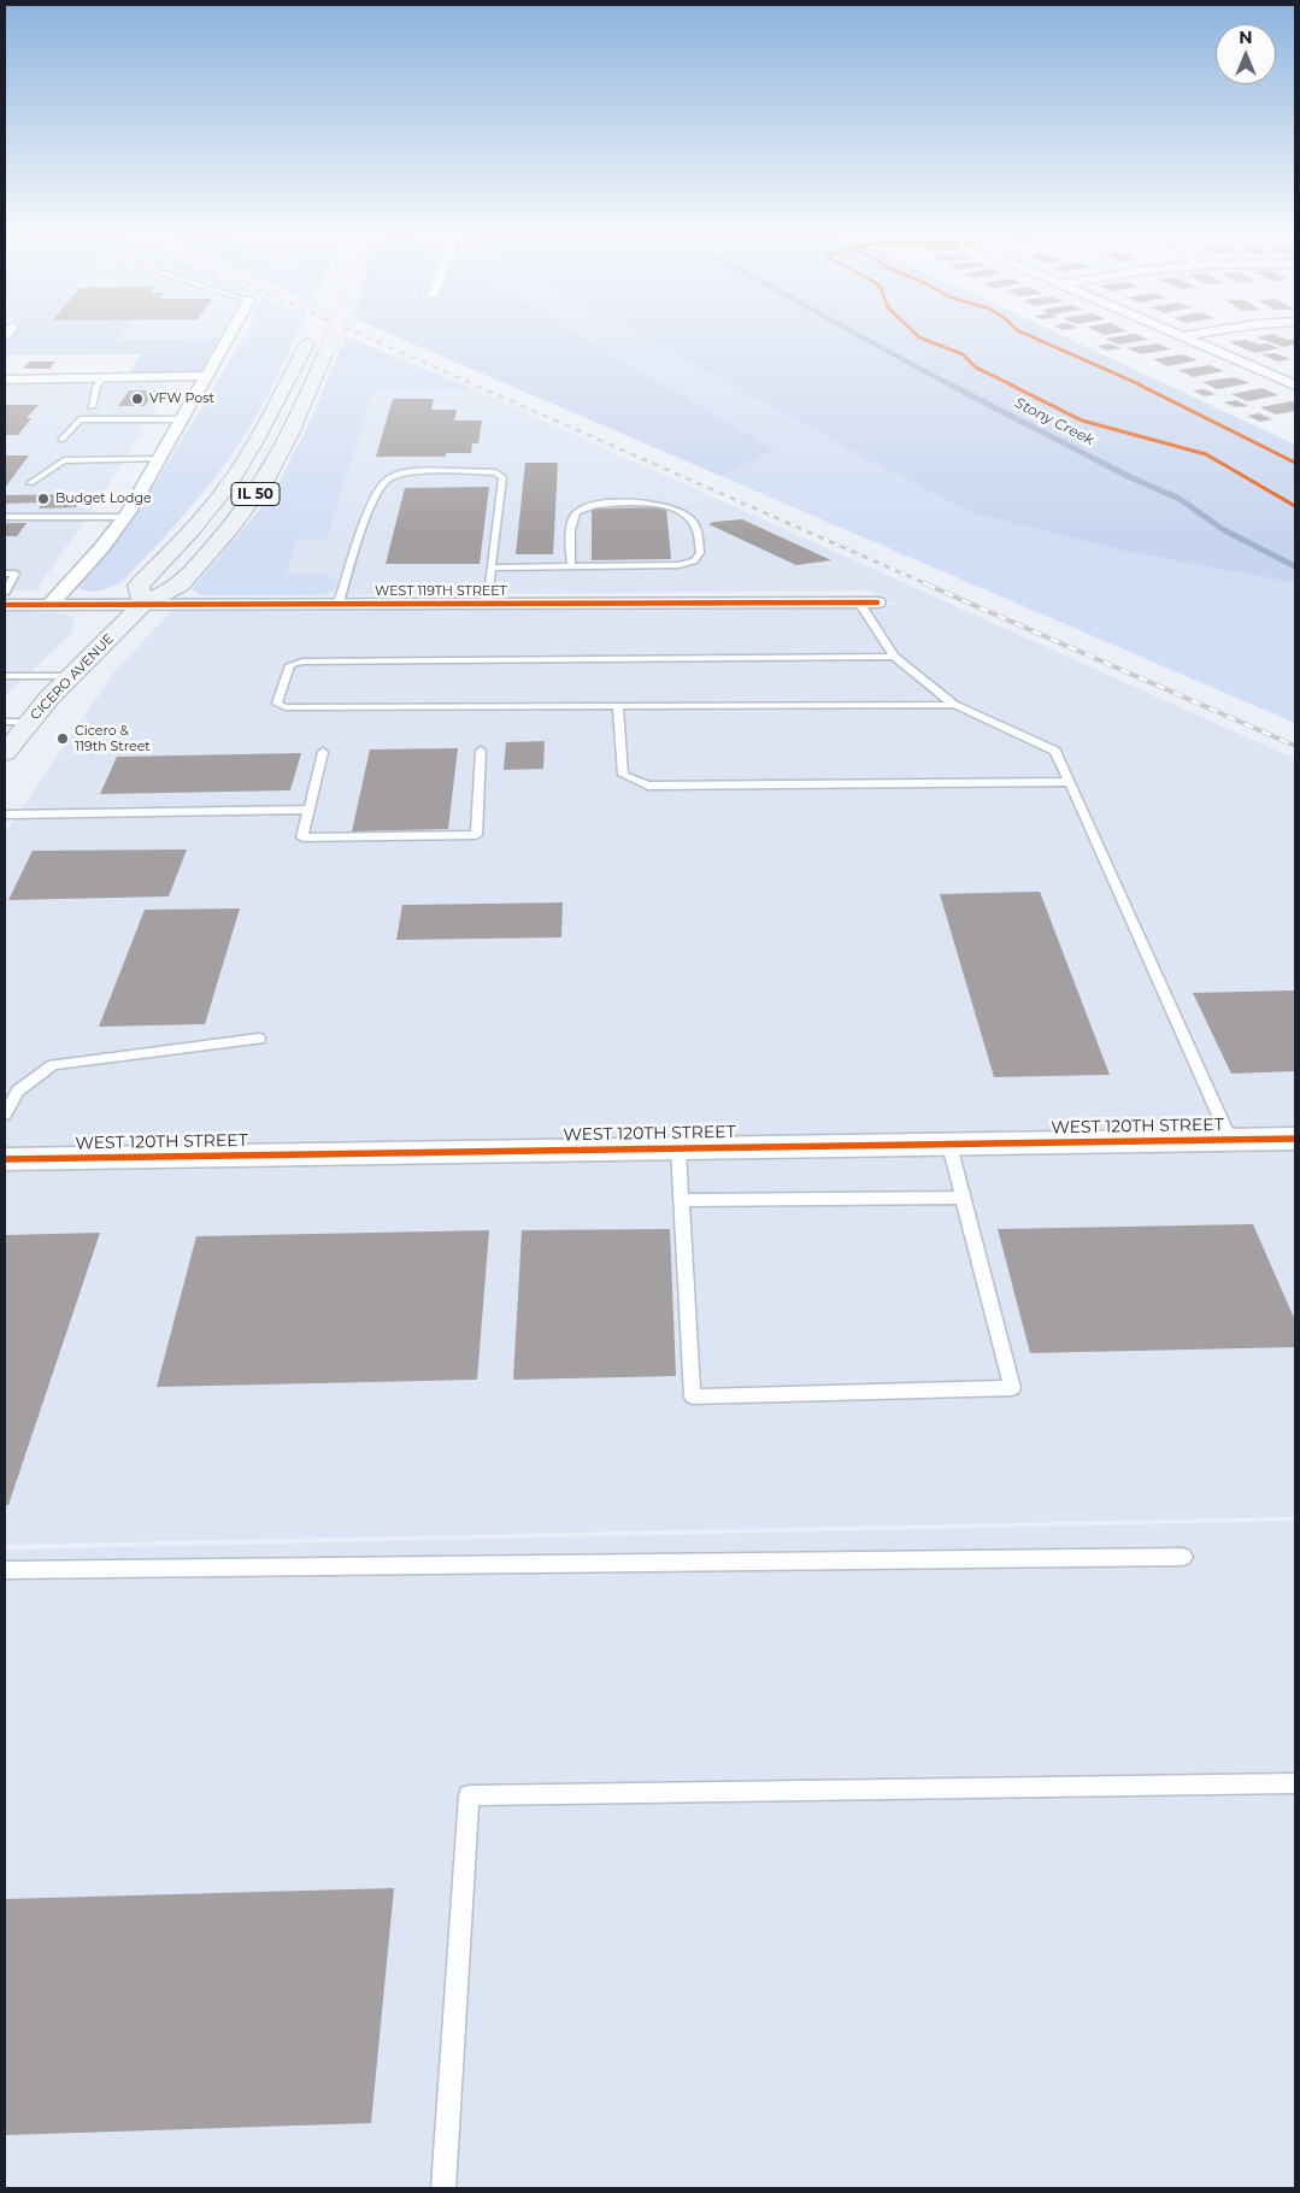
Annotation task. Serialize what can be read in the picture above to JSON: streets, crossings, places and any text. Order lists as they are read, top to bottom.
{
  "streets": {
    "main road": ["IL 50", "CICERO AVENUE"],
    "street": ["WEST 119TH STREET", "WEST 120TH STREET"]
  },
  "crossings": [
    ["IL 50", "WEST 119TH STREET"],
    ["IL 50", "CICERO AVENUE"],
    ["WEST 119TH STREET", "CICERO AVENUE"]
  ],
  "water": ["Stony Creek"],
  "places": ["VFW Post", "Budget Lodge", "Cicero & 119th Street"],
  "north": "top"
}
